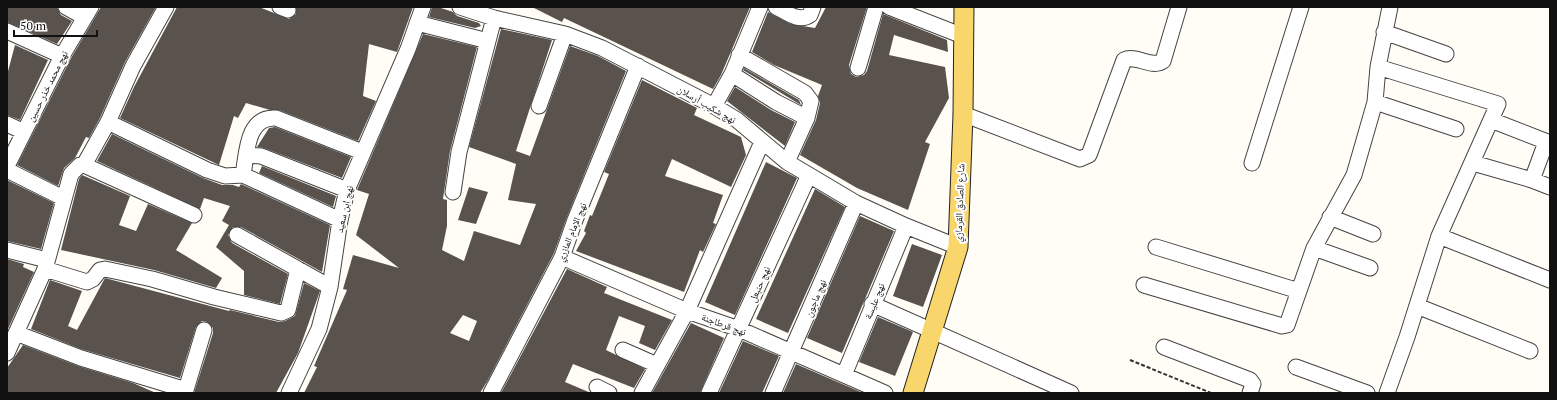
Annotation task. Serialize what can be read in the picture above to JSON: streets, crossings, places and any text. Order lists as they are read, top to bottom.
{
  "streets": {
    "main road": ["شارع الصادق القرمازي"],
    "street": [
      "نهج محمد خذر حسين",
      "نهج شكيب أرسلان",
      "نهج ابن سعيد",
      "نهج الإمام المازري",
      "نهج حنبعل",
      "نهج ماجون",
      "نهج عليسة",
      "نهج قرطاجنة"
    ]
  },
  "crossings": [
    ["نهج شكيب أرسلان", "شارع الصادق القرمازي"],
    ["نهج شكيب أرسلان", "نهج الإمام المازري"],
    ["نهج شكيب أرسلان", "نهج حنبعل"],
    ["نهج شكيب أرسلان", "نهج ماجون"],
    ["نهج شكيب أرسلان", "نهج عليسة"],
    ["نهج الإمام المازري", "نهج قرطاجنة"],
    ["نهج حنبعل", "نهج قرطاجنة"],
    ["نهج ماجون", "نهج قرطاجنة"],
    ["نهج عليسة", "نهج قرطاجنة"]
  ],
  "scale_bar": "50 m"
}
